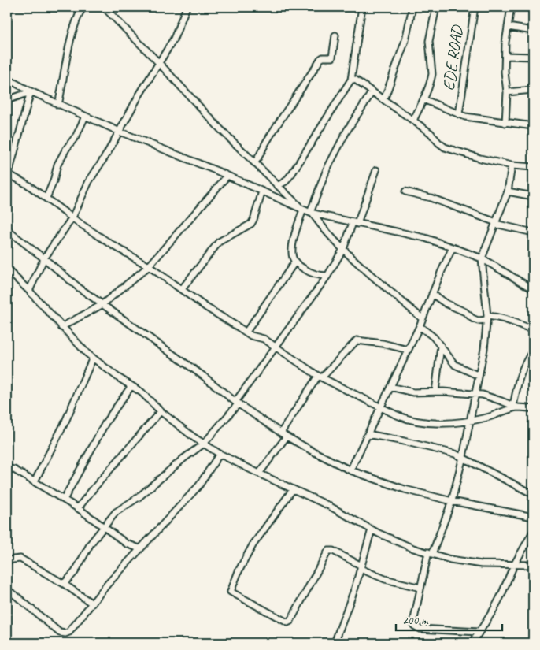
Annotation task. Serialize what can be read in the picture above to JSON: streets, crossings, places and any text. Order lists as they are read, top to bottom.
{
  "streets": {
    "street": ["EDE ROAD"]
  },
  "scale_bar": "200 m"
}
